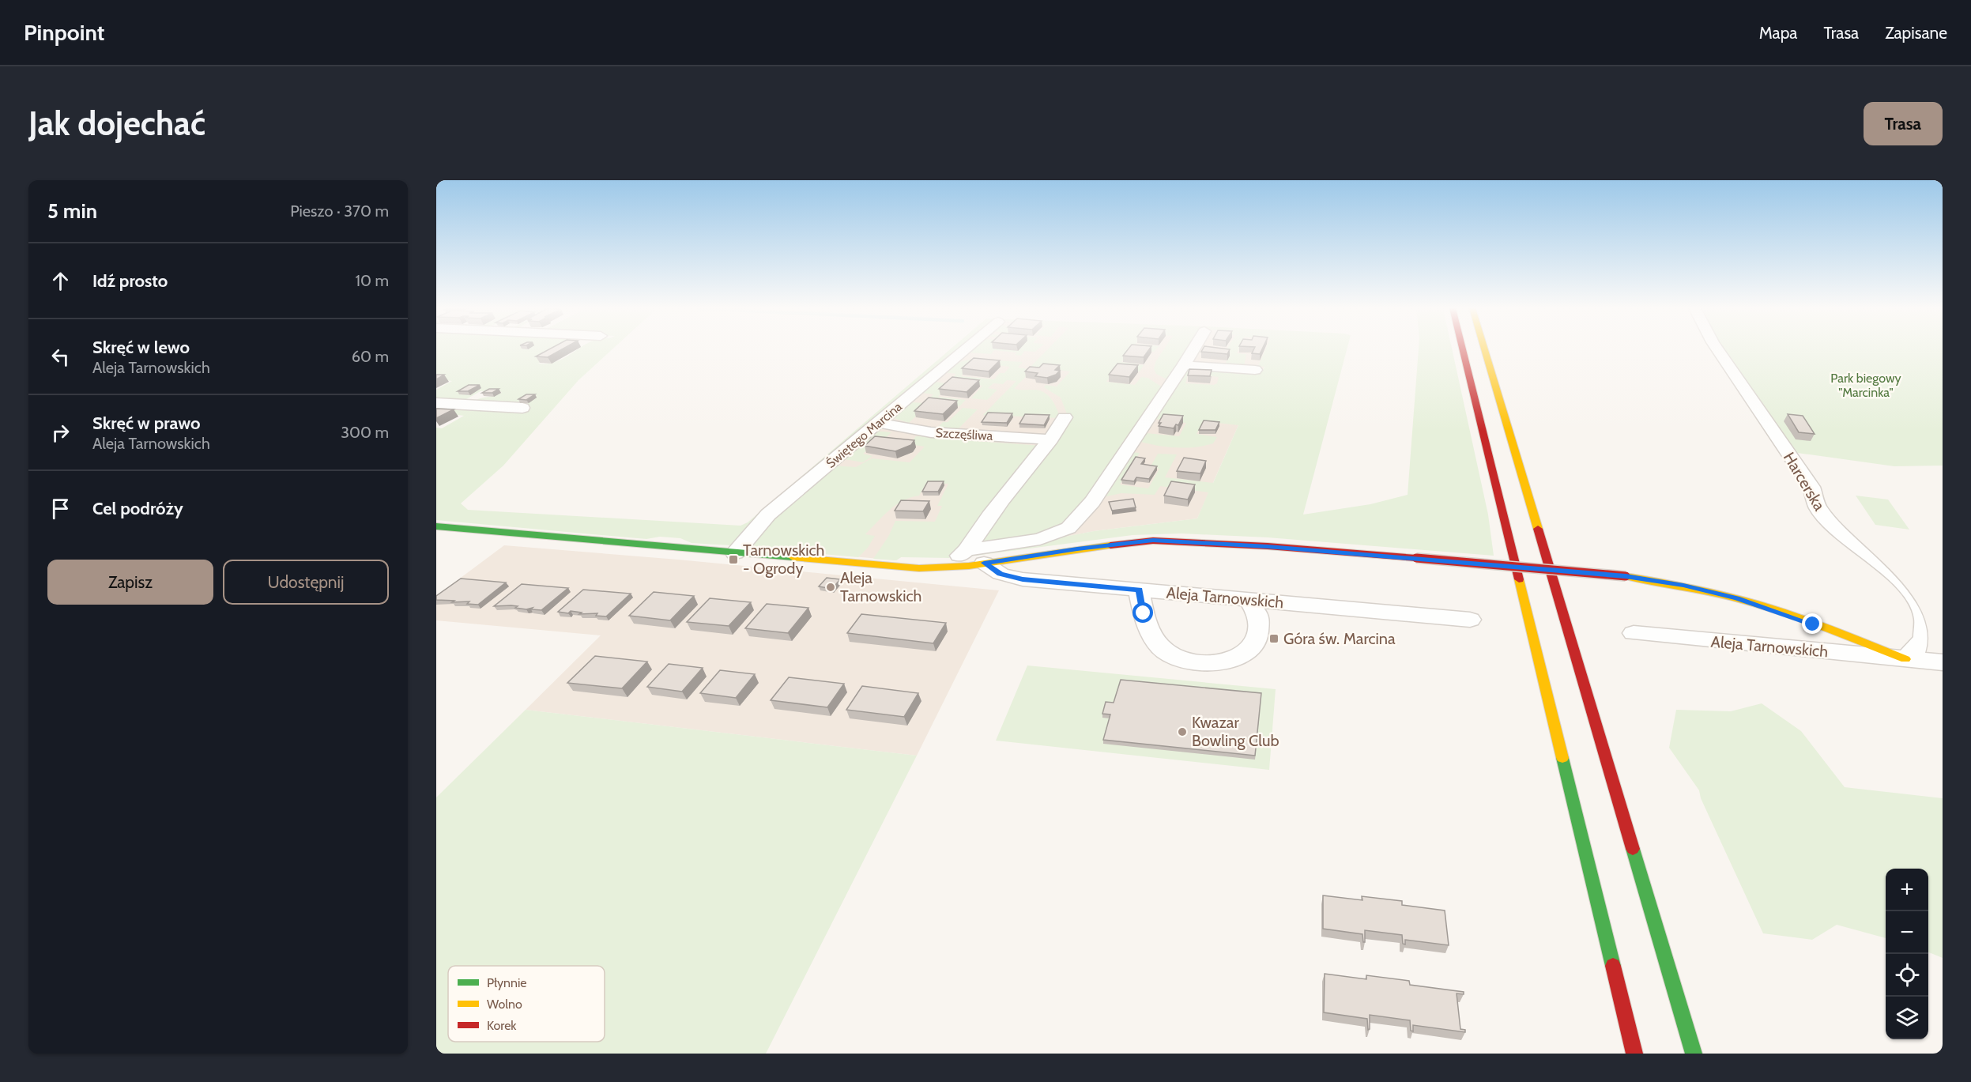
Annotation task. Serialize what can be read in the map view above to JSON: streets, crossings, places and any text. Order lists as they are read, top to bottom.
{
  "streets": {
    "main road": ["Aleja Tarnowskich"],
    "street": ["Szczęśliwa", "Świętego Marcina", "Harcerska"]
  },
  "crossings": [
    ["Szczęśliwa", "Świętego Marcina"],
    ["Świętego Marcina", "Aleja Tarnowskich"],
    ["Harcerska", "Aleja Tarnowskich"]
  ],
  "parks": ["Park biegowy \"Marcinka\""],
  "places": {
    "transit": ["Tarnowskich - Ogrody", "Góra św. Marcina"],
    "other": ["Aleja Tarnowskich", "Kwazar Bowling Club"]
  },
  "legend": ["Płynnie", "Wolno", "Korek"],
  "page": {
    "header": "Pinpoint",
    "nav": ["Mapa", "Trasa", "Zapisane"],
    "buttons": [
      "Trasa",
      ["Zapisz", "Udostępnij"]
    ],
    "title": "Jak dojechać",
    "heading": ["5 min", "Pieszo · 370 m"],
    "list": [
      ["Idź prosto", "10 m"],
      ["Skręć w lewo", "Aleja Tarnowskich", "60 m"],
      ["Skręć w prawo", "Aleja Tarnowskich", "300 m"],
      "Cel podróży"
    ],
    "map_buttons": ["+", "−"]
  }
}
